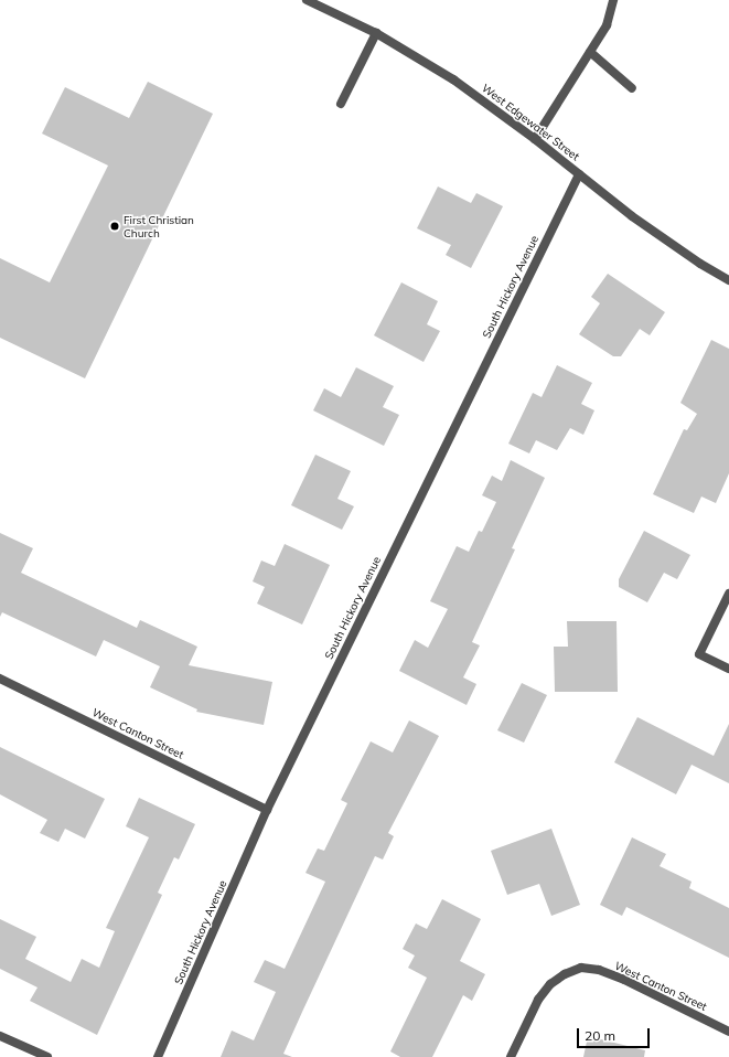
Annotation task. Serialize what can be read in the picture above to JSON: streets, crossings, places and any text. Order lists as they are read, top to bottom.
{
  "streets": {
    "street": ["West Edgewater Street", "South Hickory Avenue", "West Canton Street"]
  },
  "crossings": [
    ["West Edgewater Street", "South Hickory Avenue"],
    ["South Hickory Avenue", "West Canton Street"]
  ],
  "places": ["First Christian Church"],
  "scale_bar": "20 m"
}
